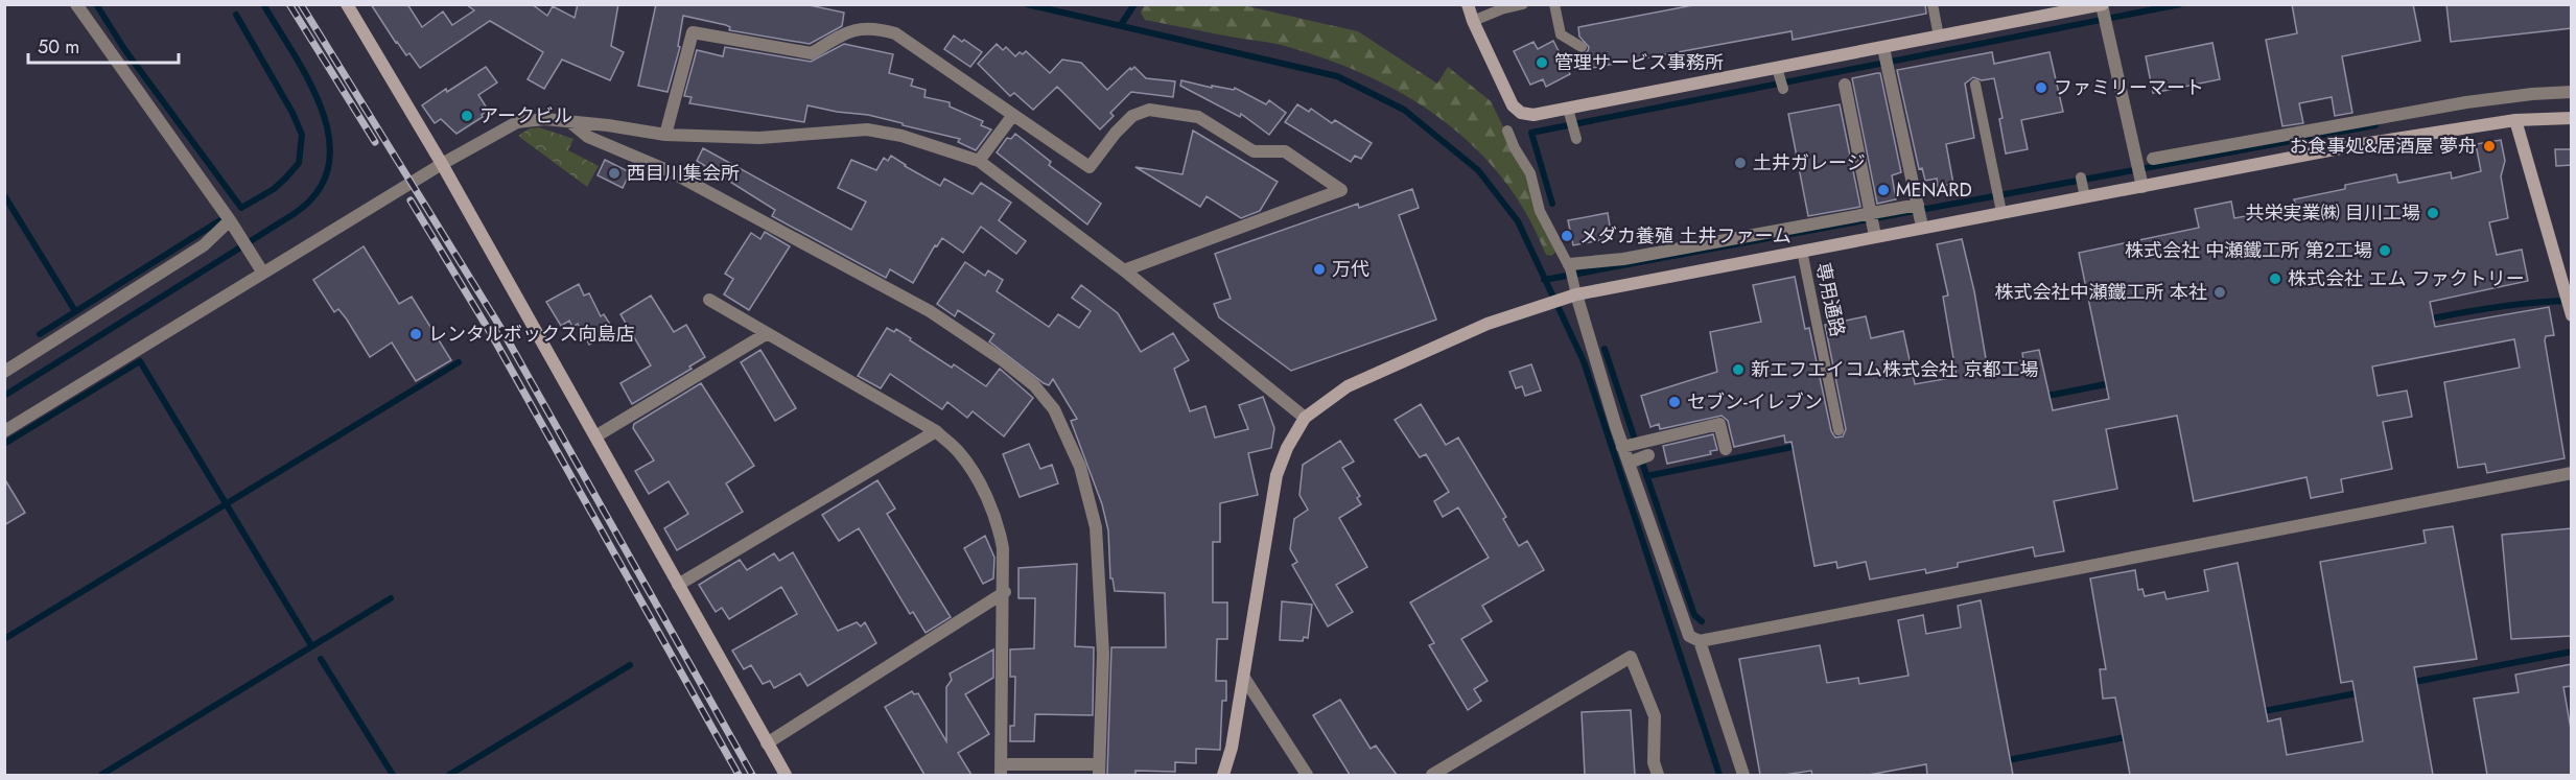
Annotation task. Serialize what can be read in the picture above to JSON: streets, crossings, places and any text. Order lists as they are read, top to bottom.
{
  "streets": {
    "lane": ["専用通路"]
  },
  "places": [
    "管理サービス事務所",
    "ファミリーマート",
    "アークビル",
    "お食事処&居酒屋 夢舟",
    "土井ガレージ",
    "西目川集会所",
    "MENARD",
    "共栄実業㈱ 目川工場",
    "メダカ養殖 土井ファーム",
    "株式会社 中瀬鐵工所 第2工場",
    "万代",
    "株式会社 エム ファクトリー",
    "株式会社中瀬鐵工所 本社",
    "レンタルボックス向島店",
    "新エフエイコム株式会社 京都工場",
    "セブン-イレブン"
  ],
  "scale_bar": "50 m"
}
